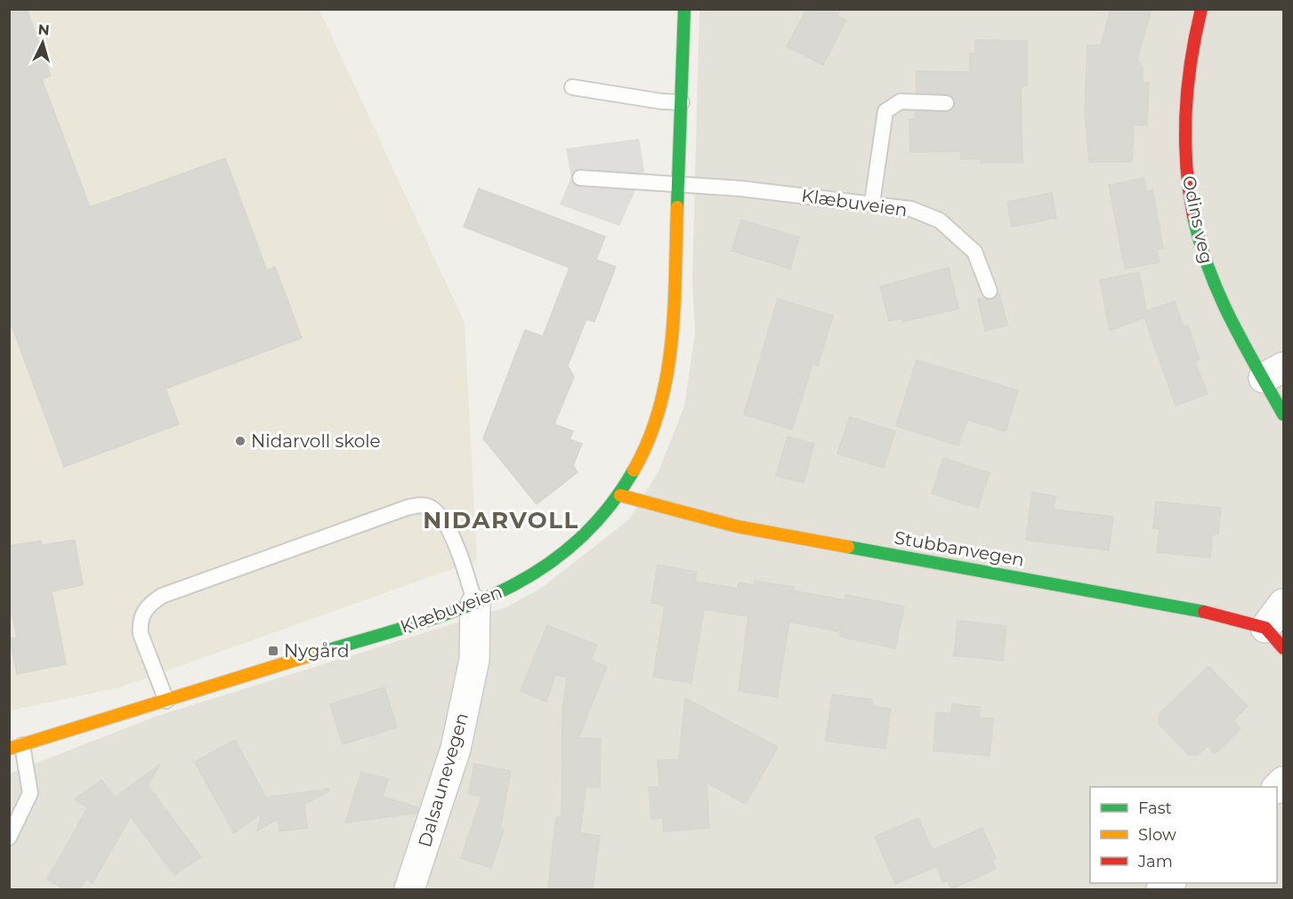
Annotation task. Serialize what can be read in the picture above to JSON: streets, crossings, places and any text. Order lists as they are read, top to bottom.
{
  "streets": {
    "street": [
      "Klæbuveien",
      "Odins veg",
      "Stubbanvegen",
      "Dalsaunevegen"
    ]
  },
  "crossings": [
    ["Klæbuveien", "Stubbanvegen"],
    ["Klæbuveien", "Dalsaunevegen"]
  ],
  "districts": ["NIDARVOLL"],
  "places": {
    "other": ["Nidarvoll skole"],
    "transit": ["Nygård"]
  },
  "legend": ["Fast", "Slow", "Jam"],
  "north": "top"
}
